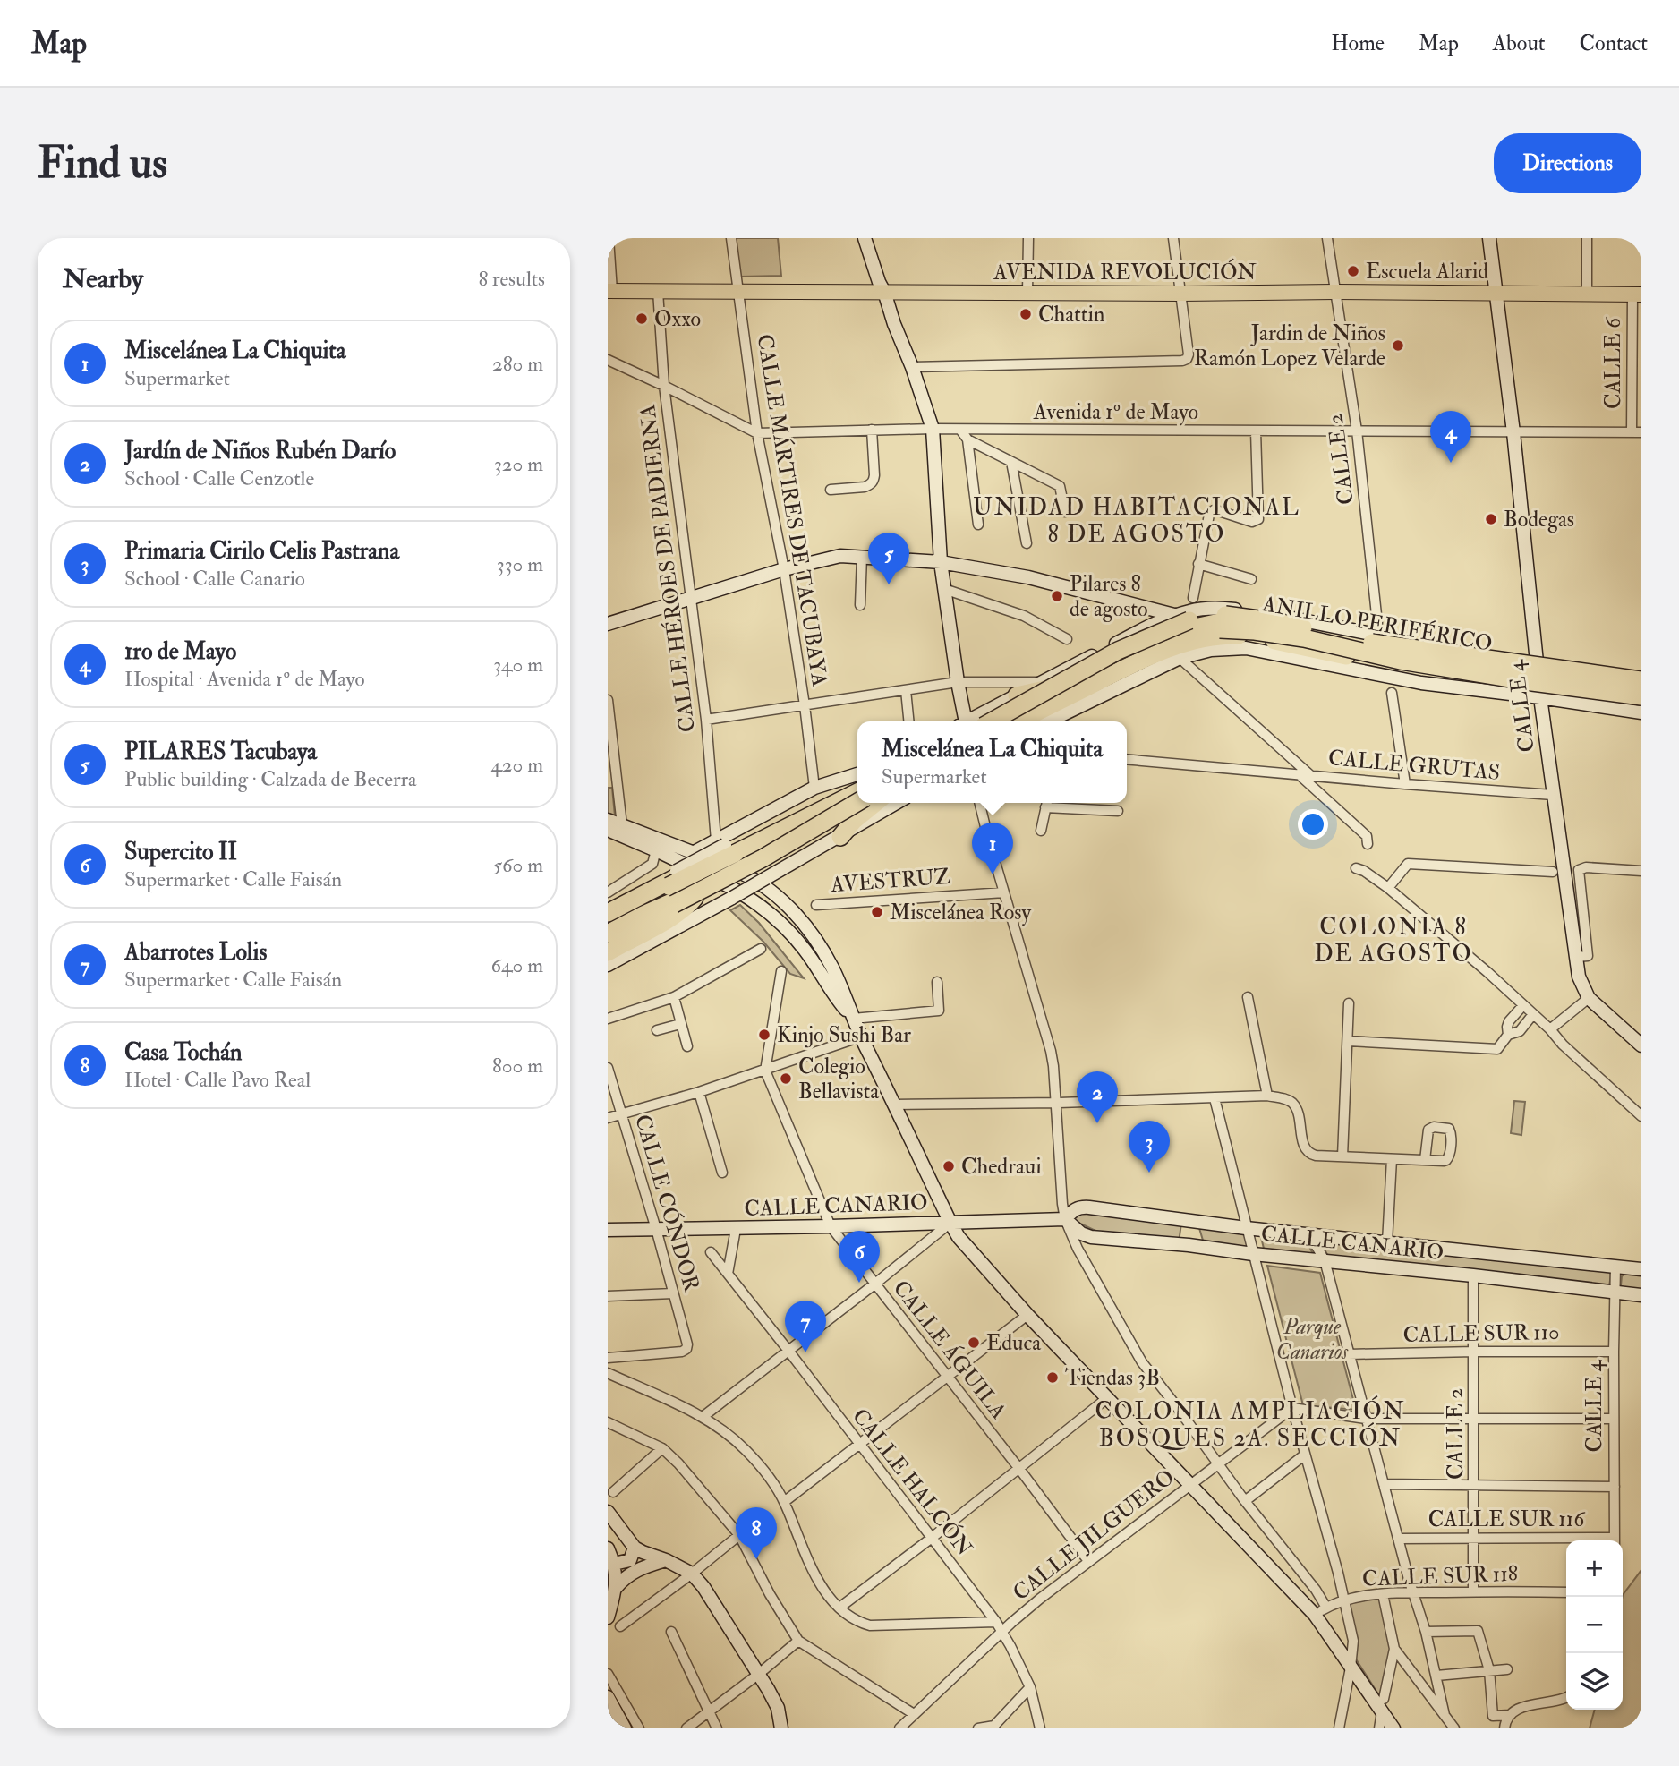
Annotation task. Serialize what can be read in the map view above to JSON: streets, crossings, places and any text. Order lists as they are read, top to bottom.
{
  "streets": {
    "highway": ["ANILLO PERIFÉRICO"],
    "main road": ["AVENIDA REVOLUCIÓN", "CALLE 4", "CALLE CANARIO"],
    "street": [
      "CALLE 6",
      "Avenida 1º de Mayo",
      "CALLE 2",
      "CALLE MÁRTIRES DE TACUBAYA",
      "CALLE HÉROES DE PADIERNA",
      "CALLE GRUTAS",
      "AVESTRUZ",
      "CALLE CÓNDOR",
      "CALLE SUR 110",
      "CALLE ÁGUILA",
      "CALLE HALCÓN",
      "CALLE SUR 116",
      "CALLE JILGUERO",
      "CALLE SUR 118"
    ]
  },
  "crossings": [
    ["AVENIDA REVOLUCIÓN", "CALLE 6"],
    ["AVENIDA REVOLUCIÓN", "CALLE 2"],
    ["AVENIDA REVOLUCIÓN", "CALLE MÁRTIRES DE TACUBAYA"],
    ["AVENIDA REVOLUCIÓN", "CALLE HÉROES DE PADIERNA"],
    ["AVENIDA REVOLUCIÓN", "CALLE 4"],
    ["CALLE 6", "Avenida 1º de Mayo"],
    ["Avenida 1º de Mayo", "CALLE 2"],
    ["Avenida 1º de Mayo", "CALLE MÁRTIRES DE TACUBAYA"],
    ["Avenida 1º de Mayo", "CALLE HÉROES DE PADIERNA"],
    ["Avenida 1º de Mayo", "CALLE 4"],
    ["CALLE 2", "CALLE CANARIO"],
    ["CALLE 2", "CALLE SUR 110"],
    ["CALLE 2", "CALLE SUR 116"],
    ["CALLE 2", "CALLE SUR 118"],
    ["ANILLO PERIFÉRICO", "CALLE 4"],
    ["CALLE 4", "CALLE GRUTAS"],
    ["CALLE 4", "CALLE CANARIO"],
    ["CALLE 4", "CALLE SUR 110"],
    ["CALLE CÓNDOR", "CALLE CANARIO"],
    ["CALLE CANARIO", "CALLE ÁGUILA"],
    ["CALLE ÁGUILA", "CALLE JILGUERO"],
    ["CALLE HALCÓN", "CALLE JILGUERO"]
  ],
  "districts": ["UNIDAD HABITACIONAL 8 DE AGOSTO", "COLONIA 8 DE AGOSTO", "COLONIA AMPLIACIÓN BOSQUES 2A. SECCIÓN"],
  "parks": ["Parque Canarios"],
  "places": [
    "Escuela Alarid",
    "Chattin",
    "Oxxo",
    "Jardin de Niños Ramón Lopez Velarde",
    "Bodegas",
    "Pilares 8 de agosto",
    "Miscelánea Rosy",
    "Kinjo Sushi Bar",
    "Colegio Bellavista",
    "Chedraui",
    "Educa",
    "Tiendas 3B"
  ],
  "page": {
    "header": "Map",
    "nav": [
      "Home",
      "Map",
      "About",
      "Contact"
    ],
    "buttons": "Directions",
    "title": "Find us",
    "heading": ["Nearby", "8 results"],
    "list": [
      {
        "mark": "1",
        "name": "Miscelánea La Chiquita",
        "note": "Supermarket",
        "value": "280 m"
      },
      {
        "mark": "2",
        "name": "Jardín de Niños Rubén Darío",
        "note": "School · Calle Cenzotle",
        "value": "320 m"
      },
      {
        "mark": "3",
        "name": "Primaria Cirilo Celis Pastrana",
        "note": "School · Calle Canario",
        "value": "330 m"
      },
      {
        "mark": "4",
        "name": "1ro de Mayo",
        "note": "Hospital · Avenida 1º de Mayo",
        "value": "340 m"
      },
      {
        "mark": "5",
        "name": "PILARES Tacubaya",
        "note": "Public building · Calzada de Becerra",
        "value": "420 m"
      },
      {
        "mark": "6",
        "name": "Supercito II",
        "note": "Supermarket · Calle Faisán",
        "value": "560 m"
      },
      {
        "mark": "7",
        "name": "Abarrotes Lolis",
        "note": "Supermarket · Calle Faisán",
        "value": "640 m"
      },
      {
        "mark": "8",
        "name": "Casa Tochán",
        "note": "Hotel · Calle Pavo Real",
        "value": "800 m"
      }
    ],
    "pins": [
      "4",
      "5",
      "1",
      "2",
      "3",
      "6",
      "7",
      "8"
    ],
    "popup": ["Miscelánea La Chiquita", "Supermarket"],
    "map_buttons": ["+", "−"]
  }
}
